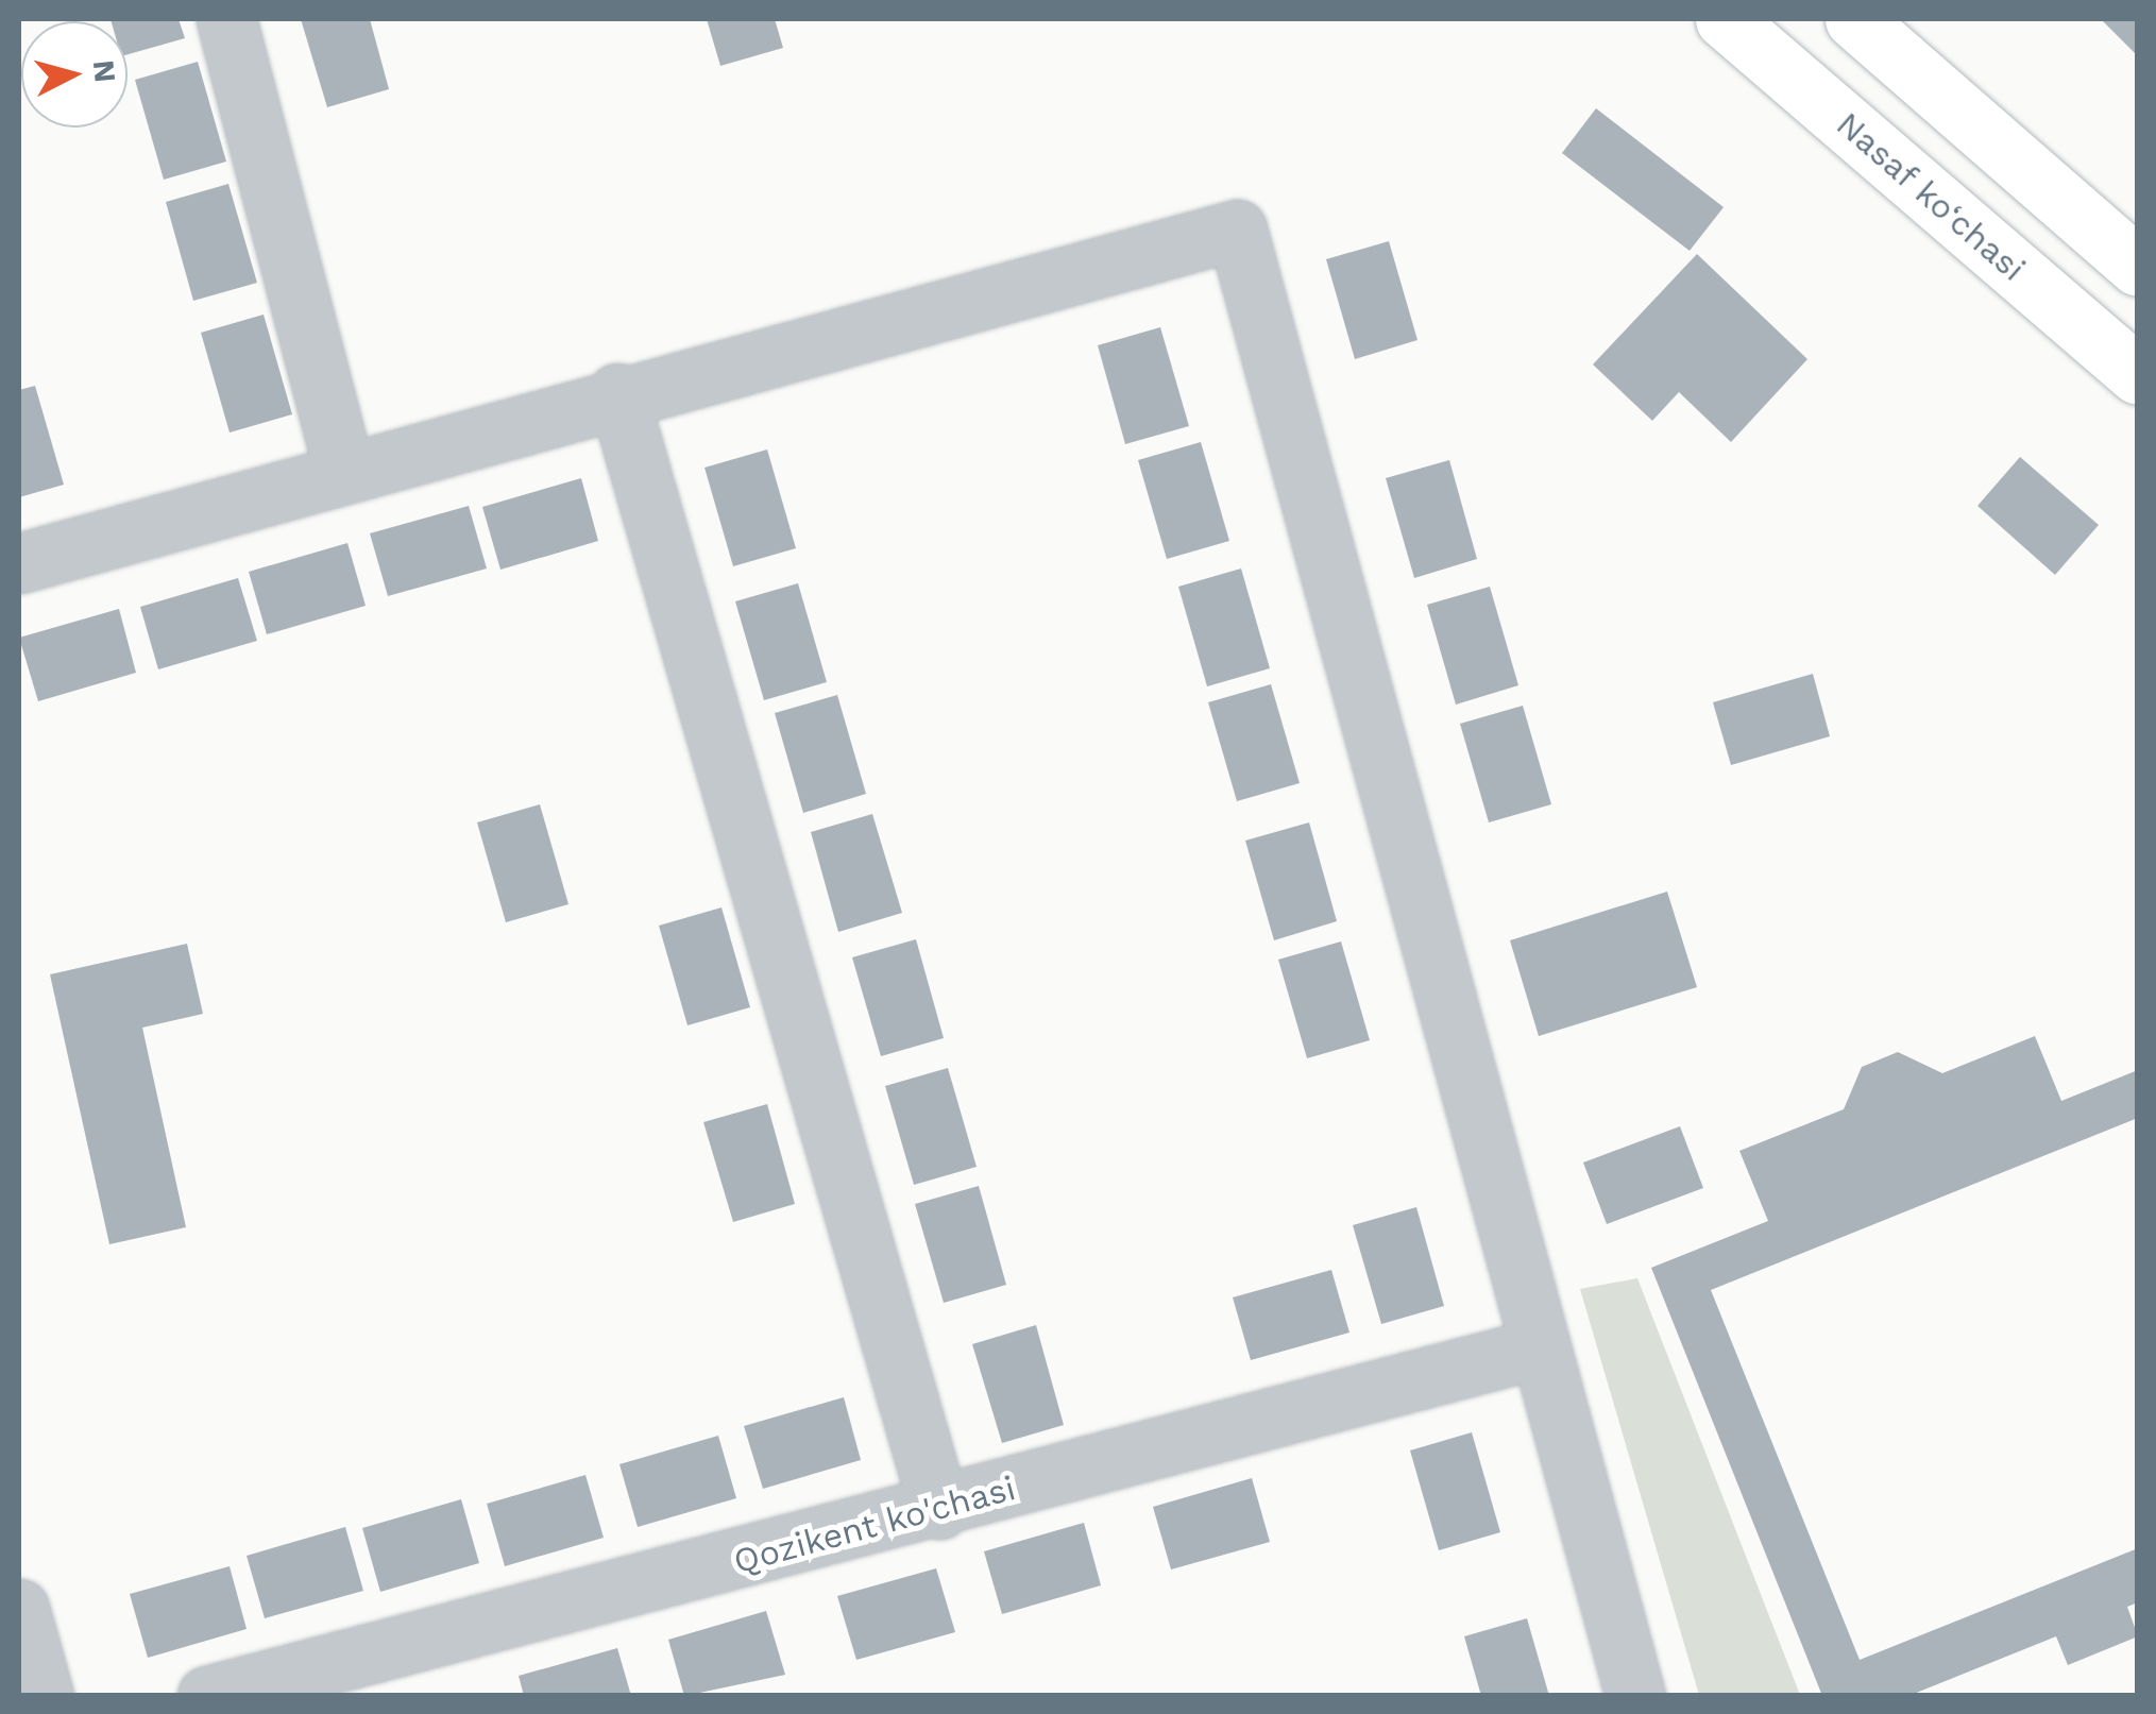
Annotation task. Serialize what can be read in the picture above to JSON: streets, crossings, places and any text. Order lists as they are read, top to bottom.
{
  "streets": {
    "main road": ["Nasaf ko‘chasi"],
    "street": ["Qozikent ko'chasi"]
  },
  "north": "right"
}
